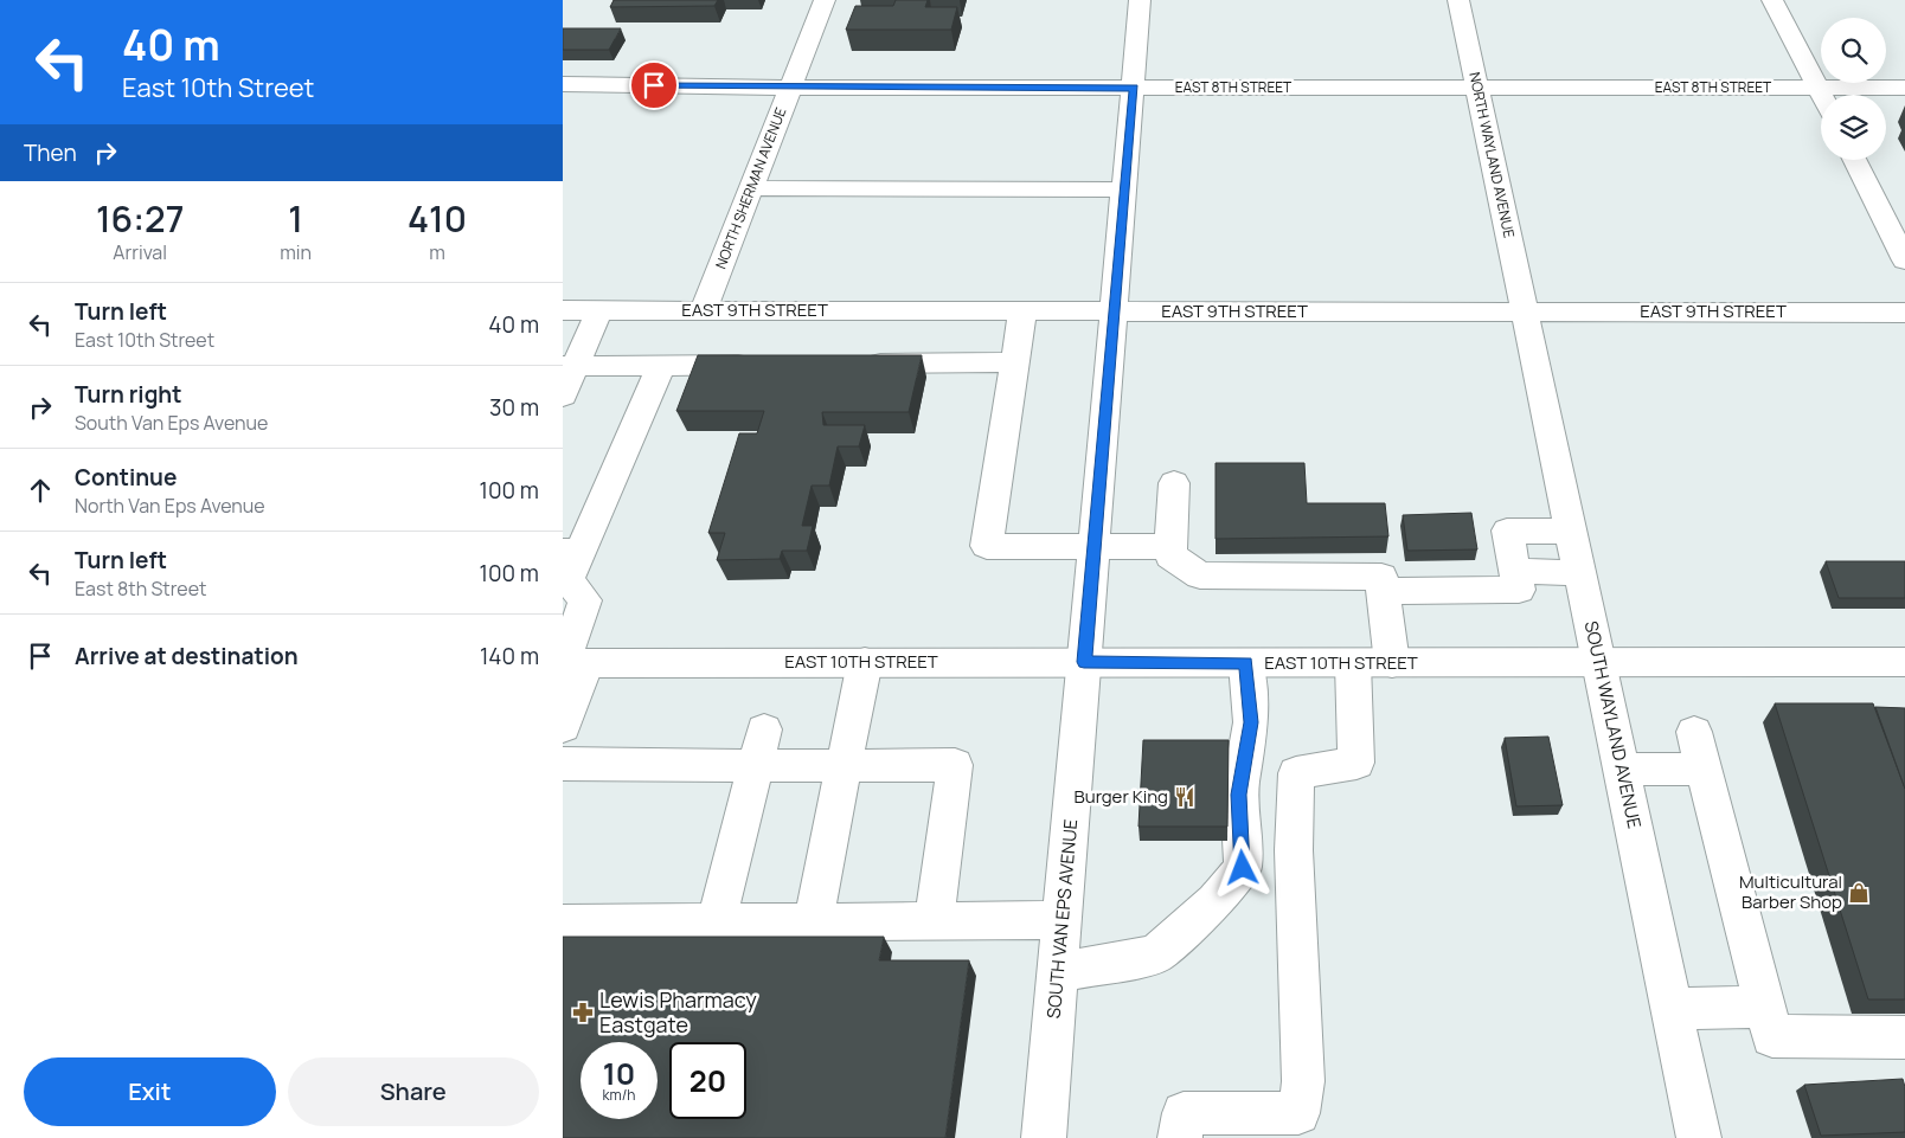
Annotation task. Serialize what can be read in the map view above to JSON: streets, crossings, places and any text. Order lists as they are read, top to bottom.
{
  "streets": {
    "street": [
      "EAST 8TH STREET",
      "NORTH WAYLAND AVENUE",
      "NORTH SHERMAN AVENUE",
      "EAST 9TH STREET",
      "EAST 10TH STREET",
      "SOUTH WAYLAND AVENUE",
      "SOUTH VAN EPS AVENUE"
    ]
  },
  "crossings": [
    ["EAST 8TH STREET", "NORTH WAYLAND AVENUE"],
    ["EAST 8TH STREET", "NORTH SHERMAN AVENUE"],
    ["EAST 8TH STREET", "SOUTH VAN EPS AVENUE"],
    ["NORTH WAYLAND AVENUE", "EAST 9TH STREET"],
    ["NORTH WAYLAND AVENUE", "SOUTH WAYLAND AVENUE"],
    ["NORTH SHERMAN AVENUE", "EAST 9TH STREET"],
    ["EAST 9TH STREET", "SOUTH WAYLAND AVENUE"],
    ["EAST 9TH STREET", "SOUTH VAN EPS AVENUE"],
    ["EAST 10TH STREET", "SOUTH WAYLAND AVENUE"],
    ["EAST 10TH STREET", "SOUTH VAN EPS AVENUE"]
  ],
  "places": {
    "restaurant": ["Burger King"],
    "shop": ["Multicultural Barber Shop"],
    "pharmacy": ["Lewis Pharmacy Eastgate"]
  },
  "page": {
    "turn": ["40 m", "East 10th Street"],
    "then": "Then",
    "eta": [
      "16:27",
      "Arrival",
      "1",
      "min",
      "410",
      "m"
    ],
    "list": [
      {
        "name": "Turn left",
        "note": "East 10th Street",
        "value": "40 m"
      },
      {
        "name": "Turn right",
        "note": "South Van Eps Avenue",
        "value": "30 m"
      },
      {
        "name": "Continue",
        "note": "North Van Eps Avenue",
        "value": "100 m"
      },
      {
        "name": "Turn left",
        "note": "East 8th Street",
        "value": "100 m"
      },
      {
        "name": "Arrive at destination",
        "value": "140 m"
      }
    ],
    "speed": "10 km/h",
    "limit": "20",
    "buttons": ["Exit", "Share"]
  }
}
